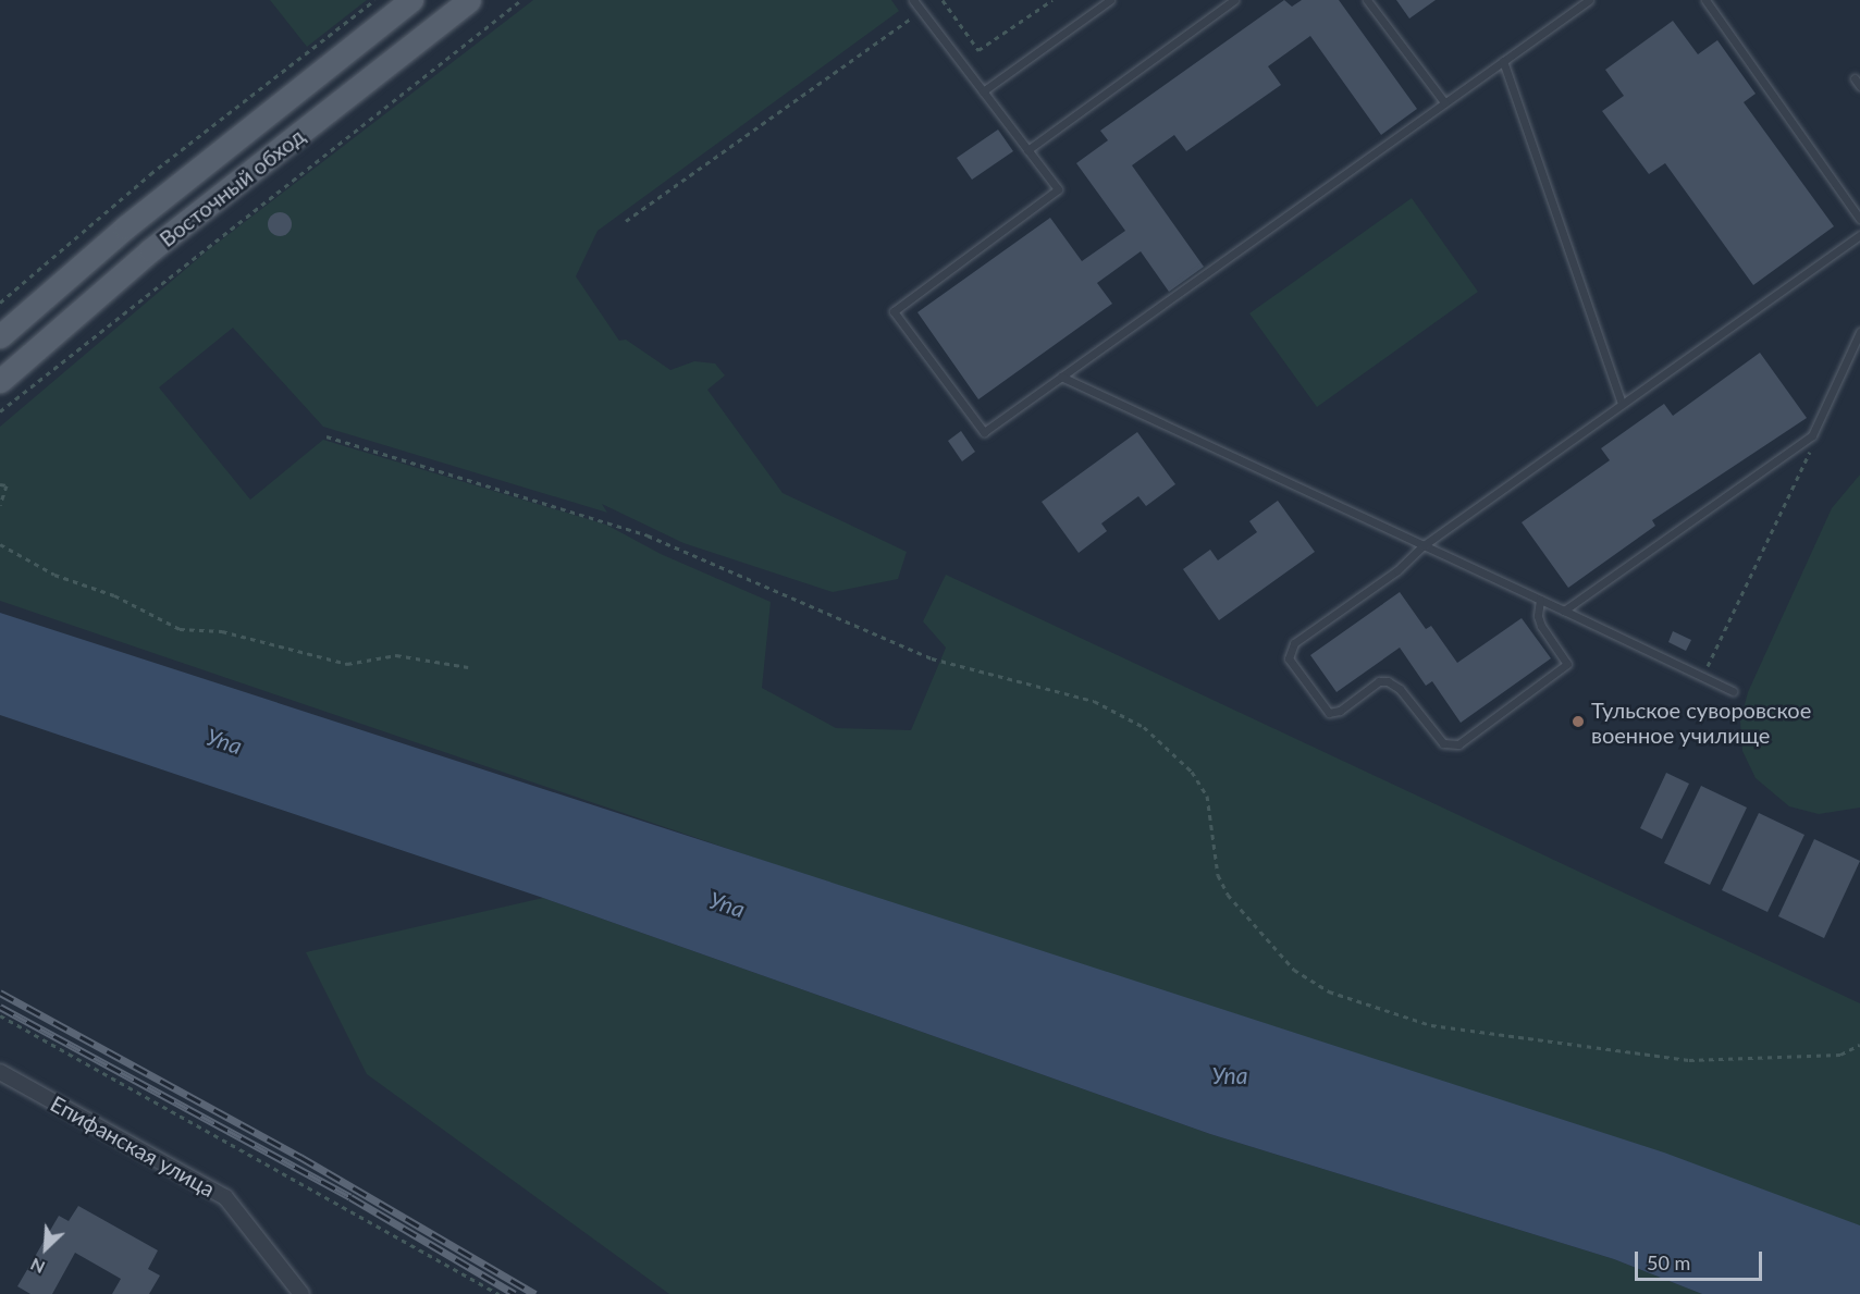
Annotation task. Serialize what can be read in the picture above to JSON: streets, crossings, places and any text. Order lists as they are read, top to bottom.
{
  "streets": {
    "main road": ["Восточный обход"],
    "street": ["Епифанская улица"]
  },
  "water": ["Упа"],
  "places": ["Тульское суворовское военное училище"],
  "scale_bar": "50 m",
  "north": "bottom left"
}
